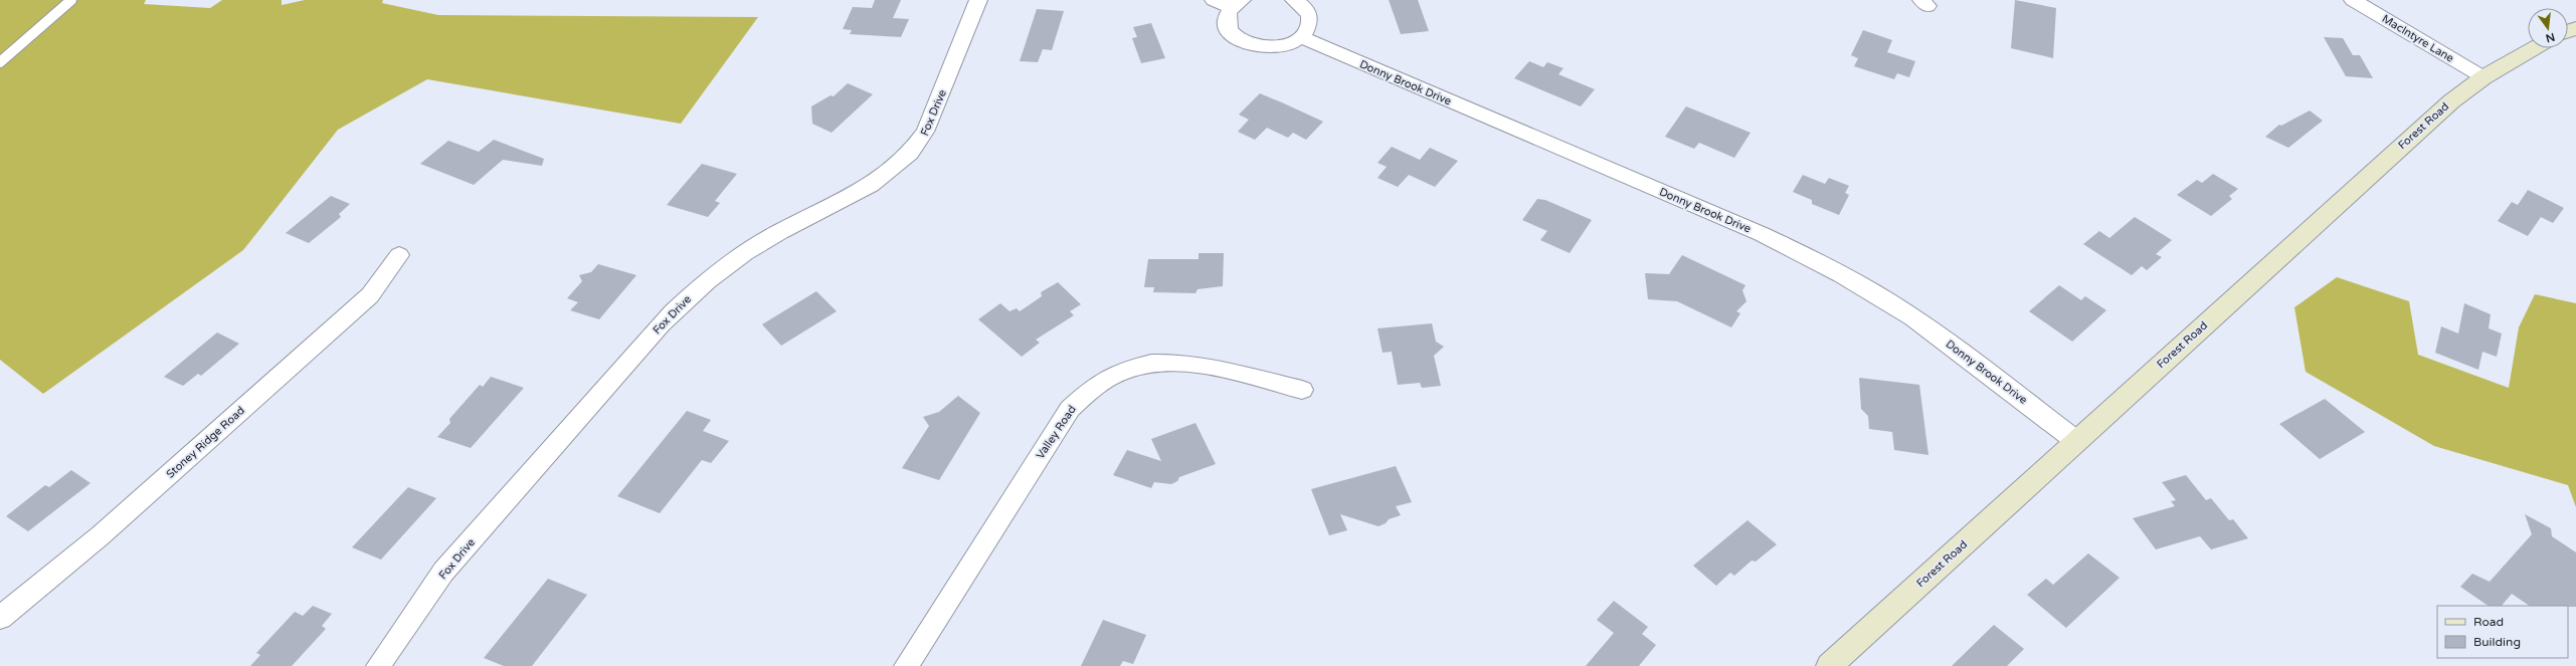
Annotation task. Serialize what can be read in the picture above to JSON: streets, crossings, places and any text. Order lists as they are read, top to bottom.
{
  "streets": {
    "main road": ["Forest Road"],
    "street": [
      "MacIntyre Lane",
      "Donny Brook Drive",
      "Fox Drive",
      "Valley Road",
      "Stoney Ridge Road"
    ]
  },
  "crossings": [
    ["MacIntyre Lane", "Forest Road"],
    ["Donny Brook Drive", "Forest Road"]
  ],
  "legend": ["Road", "Building"],
  "north": "bottom"
}
